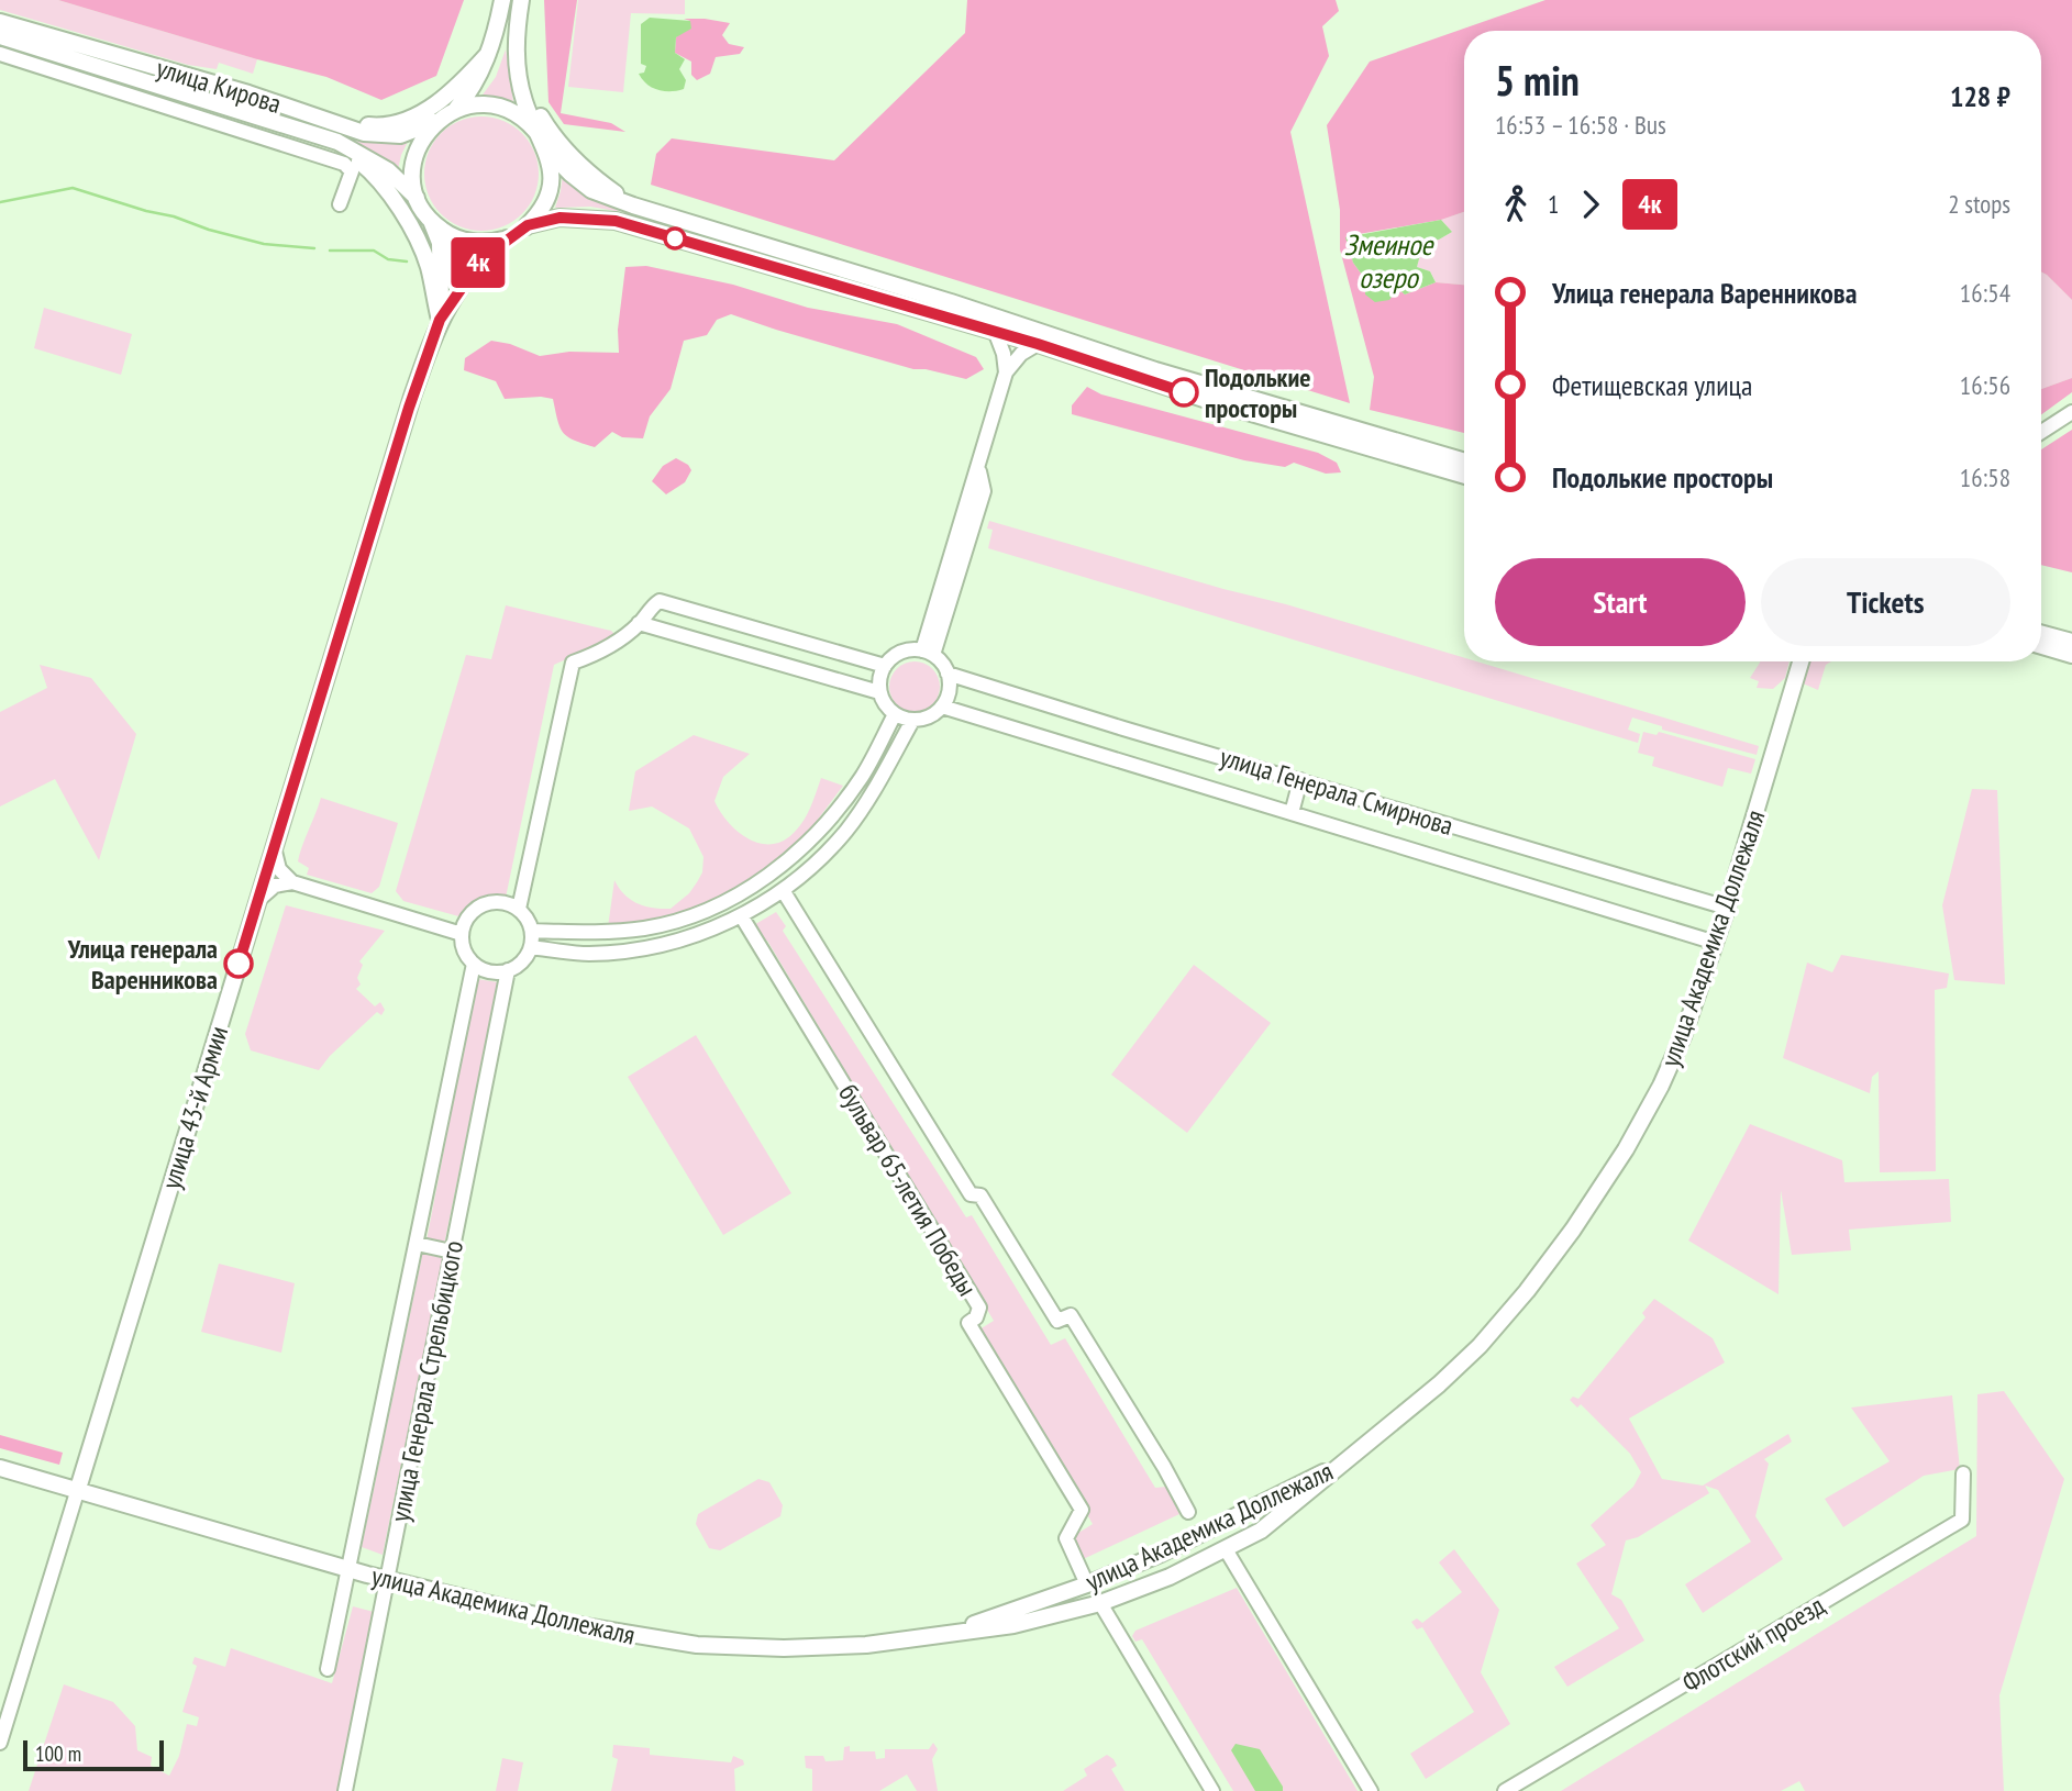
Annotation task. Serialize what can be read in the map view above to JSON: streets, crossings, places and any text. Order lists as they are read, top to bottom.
{
  "streets": {
    "main road": ["улица Кирова", "улица Академика Доллежаля", "улица 43-й Армии"],
    "street": [
      "улица Генерала Смирнова",
      "бульвар 65-летия Победы",
      "улица Генерала Стрельбицкого",
      "Флотский проезд"
    ]
  },
  "crossings": [
    ["улица Кирова", "улица 43-й Армии"],
    ["улица Генерала Смирнова", "улица Академика Доллежаля"],
    ["улица Академика Доллежаля", "улица 43-й Армии"],
    ["улица Академика Доллежаля", "бульвар 65-летия Победы"],
    ["улица Академика Доллежаля", "улица Генерала Стрельбицкого"]
  ],
  "water": ["Змеиное озеро"],
  "places": ["Подолькие просторы", "Улица генерала Варенникова"],
  "lines": ["bus line 4к"],
  "scale_bar": "100 m",
  "page": {
    "on_map": "4к",
    "heading": ["5 min", "16:53 – 16:58 · Bus", "128 ₽"],
    "legs": ["1", "4к", "2 stops"],
    "list": [
      {
        "name": "Улица генерала Варенникова",
        "value": "16:54"
      },
      {
        "name": "Фетищевская улица",
        "value": "16:56"
      },
      {
        "name": "Подолькие просторы",
        "value": "16:58"
      }
    ],
    "buttons": ["Start", "Tickets"],
    "scale": "100 m"
  }
}
